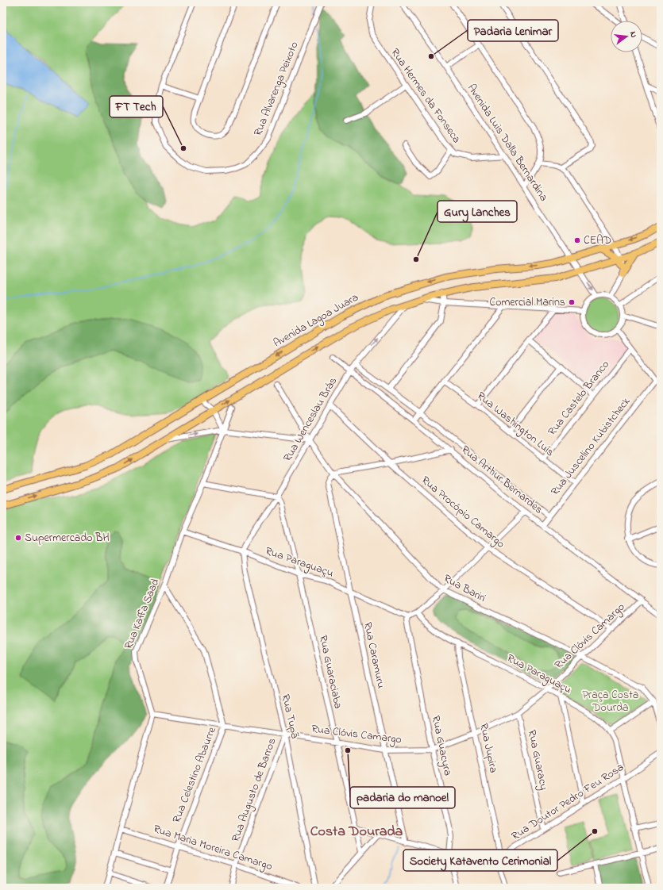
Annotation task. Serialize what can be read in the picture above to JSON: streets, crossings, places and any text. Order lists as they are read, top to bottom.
{
  "streets": {
    "main road": ["Avenida Lagoa Juara"],
    "street": [
      "Rua Alvarenga Peixoto",
      "Rua Hermes da Fonseca",
      "Avenida Luis Dalla Bernardina",
      "Rua Castelo Branco",
      "Rua Wenceslau Brás",
      "Rua Washington Luís",
      "Rua Juscelino Kubistcheck",
      "Rua Arthur Bernardes",
      "Rua Procópio Camargo",
      "Rua Paraguaçu",
      "Rua Bariri",
      "Rua Kaffa Saad",
      "Rua Clóvis Camargo",
      "Rua Caramuru",
      "Rua Guaraciaba",
      "Rua Tupã",
      "Rua Guacyra",
      "Rua Jupira",
      "Rua Guaracy",
      "Rua Celestino Abaurre",
      "Rua Augusto de Barros",
      "Rua Doutor Pedro Feu Rosa",
      "Rua Maria Moreira Camargo"
    ]
  },
  "crossings": [
    ["Rua Hermes da Fonseca", "Avenida Luis Dalla Bernardina"],
    ["Avenida Luis Dalla Bernardina", "Avenida Lagoa Juara"],
    ["Rua Castelo Branco", "Rua Washington Luís"],
    ["Rua Wenceslau Brás", "Rua Arthur Bernardes"],
    ["Rua Wenceslau Brás", "Rua Procópio Camargo"],
    ["Rua Wenceslau Brás", "Rua Paraguaçu"],
    ["Rua Wenceslau Brás", "Rua Bariri"],
    ["Rua Wenceslau Brás", "Rua Guaraciaba"],
    ["Rua Wenceslau Brás", "Rua Tupã"],
    ["Rua Washington Luís", "Rua Juscelino Kubistcheck"],
    ["Rua Juscelino Kubistcheck", "Rua Arthur Bernardes"],
    ["Rua Arthur Bernardes", "Rua Clóvis Camargo"],
    ["Rua Procópio Camargo", "Rua Clóvis Camargo"],
    ["Rua Paraguaçu", "Rua Kaffa Saad"],
    ["Rua Paraguaçu", "Rua Clóvis Camargo"],
    ["Rua Paraguaçu", "Rua Caramuru"],
    ["Rua Paraguaçu", "Rua Guaraciaba"],
    ["Rua Paraguaçu", "Rua Tupã"],
    ["Rua Paraguaçu", "Rua Guacyra"],
    ["Rua Paraguaçu", "Rua Jupira"],
    ["Rua Paraguaçu", "Rua Doutor Pedro Feu Rosa"],
    ["Rua Bariri", "Rua Clóvis Camargo"],
    ["Rua Bariri", "Rua Caramuru"],
    ["Rua Kaffa Saad", "Rua Clóvis Camargo"],
    ["Rua Kaffa Saad", "Rua Celestino Abaurre"],
    ["Rua Clóvis Camargo", "Rua Caramuru"],
    ["Rua Clóvis Camargo", "Rua Guaraciaba"],
    ["Rua Clóvis Camargo", "Rua Tupã"],
    ["Rua Clóvis Camargo", "Rua Guacyra"],
    ["Rua Clóvis Camargo", "Rua Jupira"],
    ["Rua Clóvis Camargo", "Rua Guaracy"],
    ["Rua Clóvis Camargo", "Rua Celestino Abaurre"],
    ["Rua Clóvis Camargo", "Rua Augusto de Barros"],
    ["Rua Caramuru", "Rua Doutor Pedro Feu Rosa"],
    ["Rua Guaraciaba", "Rua Doutor Pedro Feu Rosa"],
    ["Rua Tupã", "Rua Augusto de Barros"],
    ["Rua Guacyra", "Rua Doutor Pedro Feu Rosa"],
    ["Rua Jupira", "Rua Doutor Pedro Feu Rosa"],
    ["Rua Guaracy", "Rua Doutor Pedro Feu Rosa"],
    ["Rua Celestino Abaurre", "Rua Maria Moreira Camargo"],
    ["Rua Augusto de Barros", "Rua Maria Moreira Camargo"]
  ],
  "districts": ["Costa Dourada"],
  "parks": ["Praça Costa Dourda"],
  "places": [
    "Padaria Lenimar",
    "FT Tech",
    "CEAD",
    "Gury Lanches",
    "Comercial Marins",
    "Supermercado BH",
    "padaria do manoel",
    "Society Katavento Cerimonial"
  ],
  "north": "right"
}
